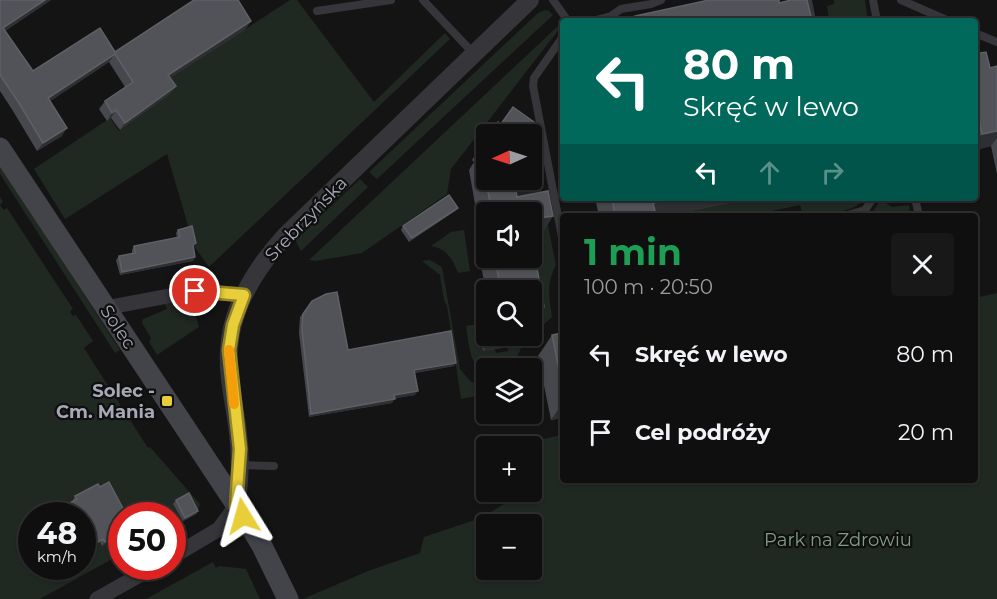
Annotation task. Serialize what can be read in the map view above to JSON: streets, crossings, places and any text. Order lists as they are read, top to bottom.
{
  "streets": {
    "main road": ["Solec"],
    "street": ["Srebrzyńska"]
  },
  "crossings": [
    ["Srebrzyńska", "Solec"]
  ],
  "parks": ["Park na Zdrowiu"],
  "places": {
    "transit": ["Solec - Cm. Mania"]
  },
  "north": "left",
  "page": {
    "turn": ["80 m", "Skręć w lewo"],
    "map_buttons": ["+", "−"],
    "heading": ["1 min", "100 m · 20:50"],
    "list": [
      {
        "name": "Skręć w lewo",
        "value": "80 m"
      },
      {
        "name": "Cel podróży",
        "value": "20 m"
      }
    ],
    "speed": "48 km/h",
    "limit": "50"
  }
}
